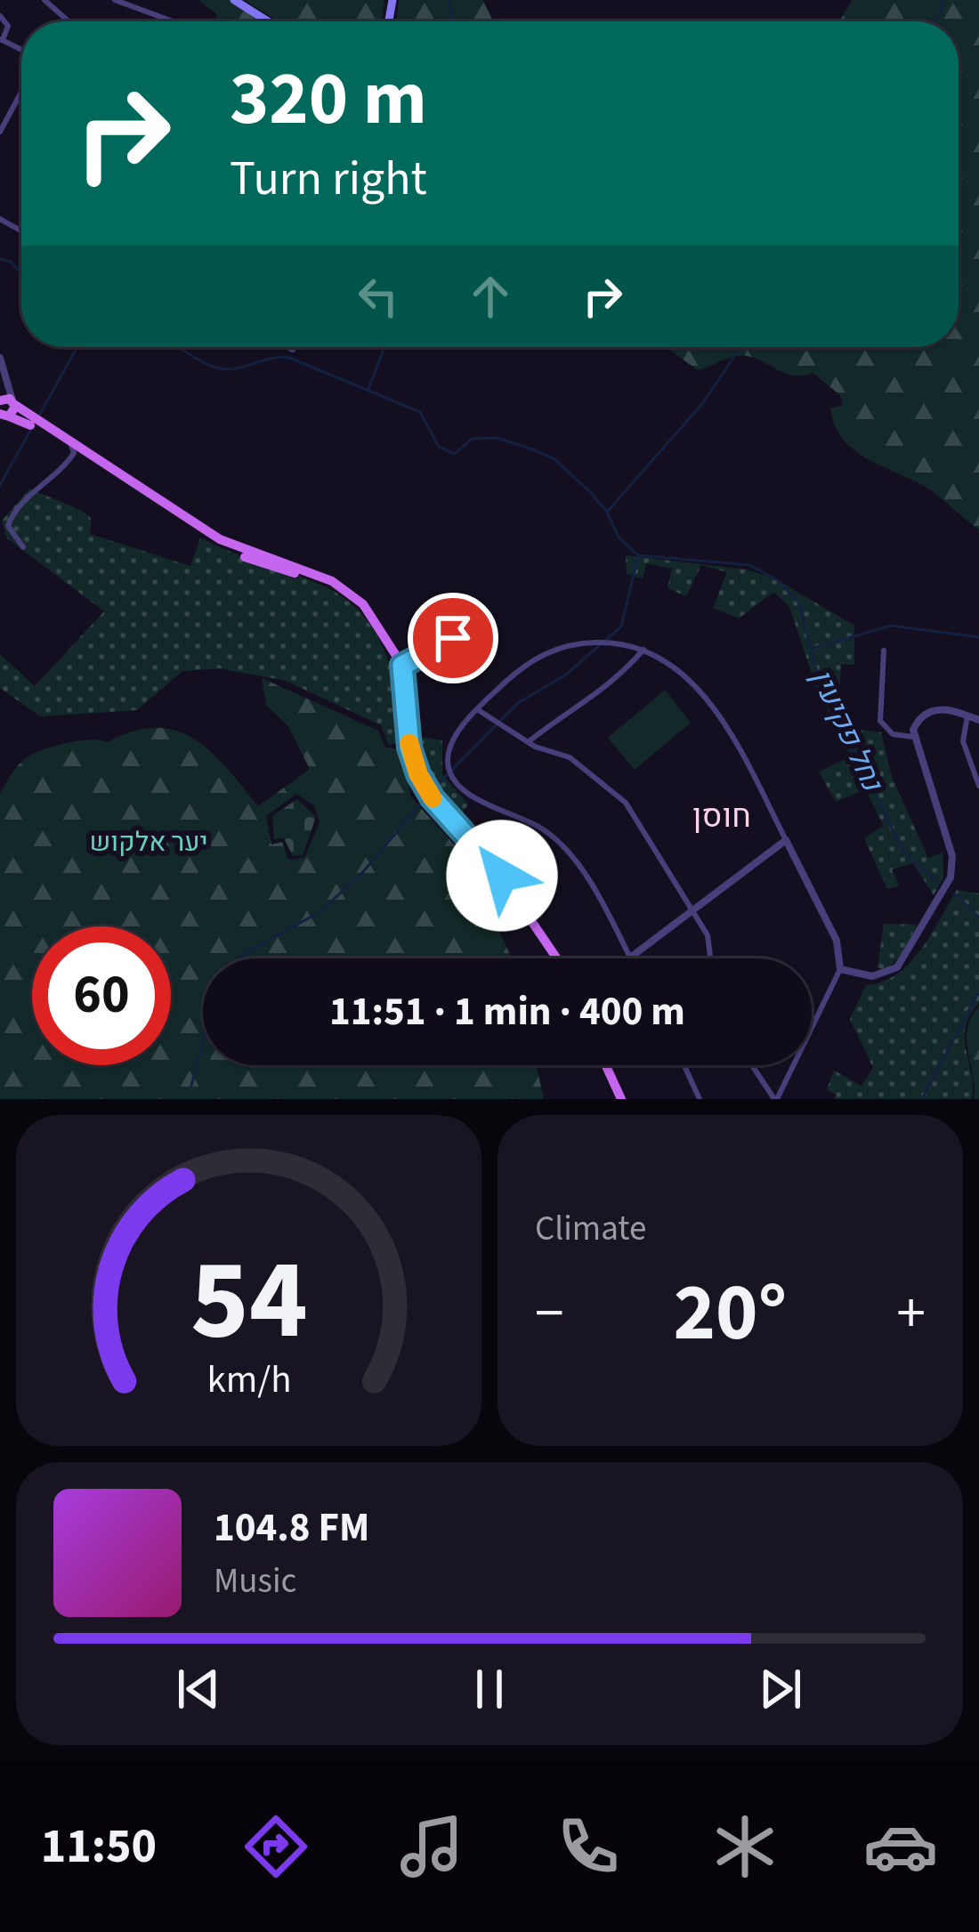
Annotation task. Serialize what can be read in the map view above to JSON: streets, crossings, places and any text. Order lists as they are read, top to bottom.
{
  "districts": ["חוסן"],
  "water": ["נחל פקיעין"],
  "parks": ["יער אלקוש"],
  "page": {
    "turn": ["320 m", "Turn right"],
    "limit": "60",
    "trip": "11:51 · 1 min · 400 m",
    "tile": "Climate",
    "heat": ["−", "20°", "+"],
    "song": ["104.8 FM", "Music"],
    "tabs": "11:50",
    "gauge": ["54", "km/h"]
  }
}
